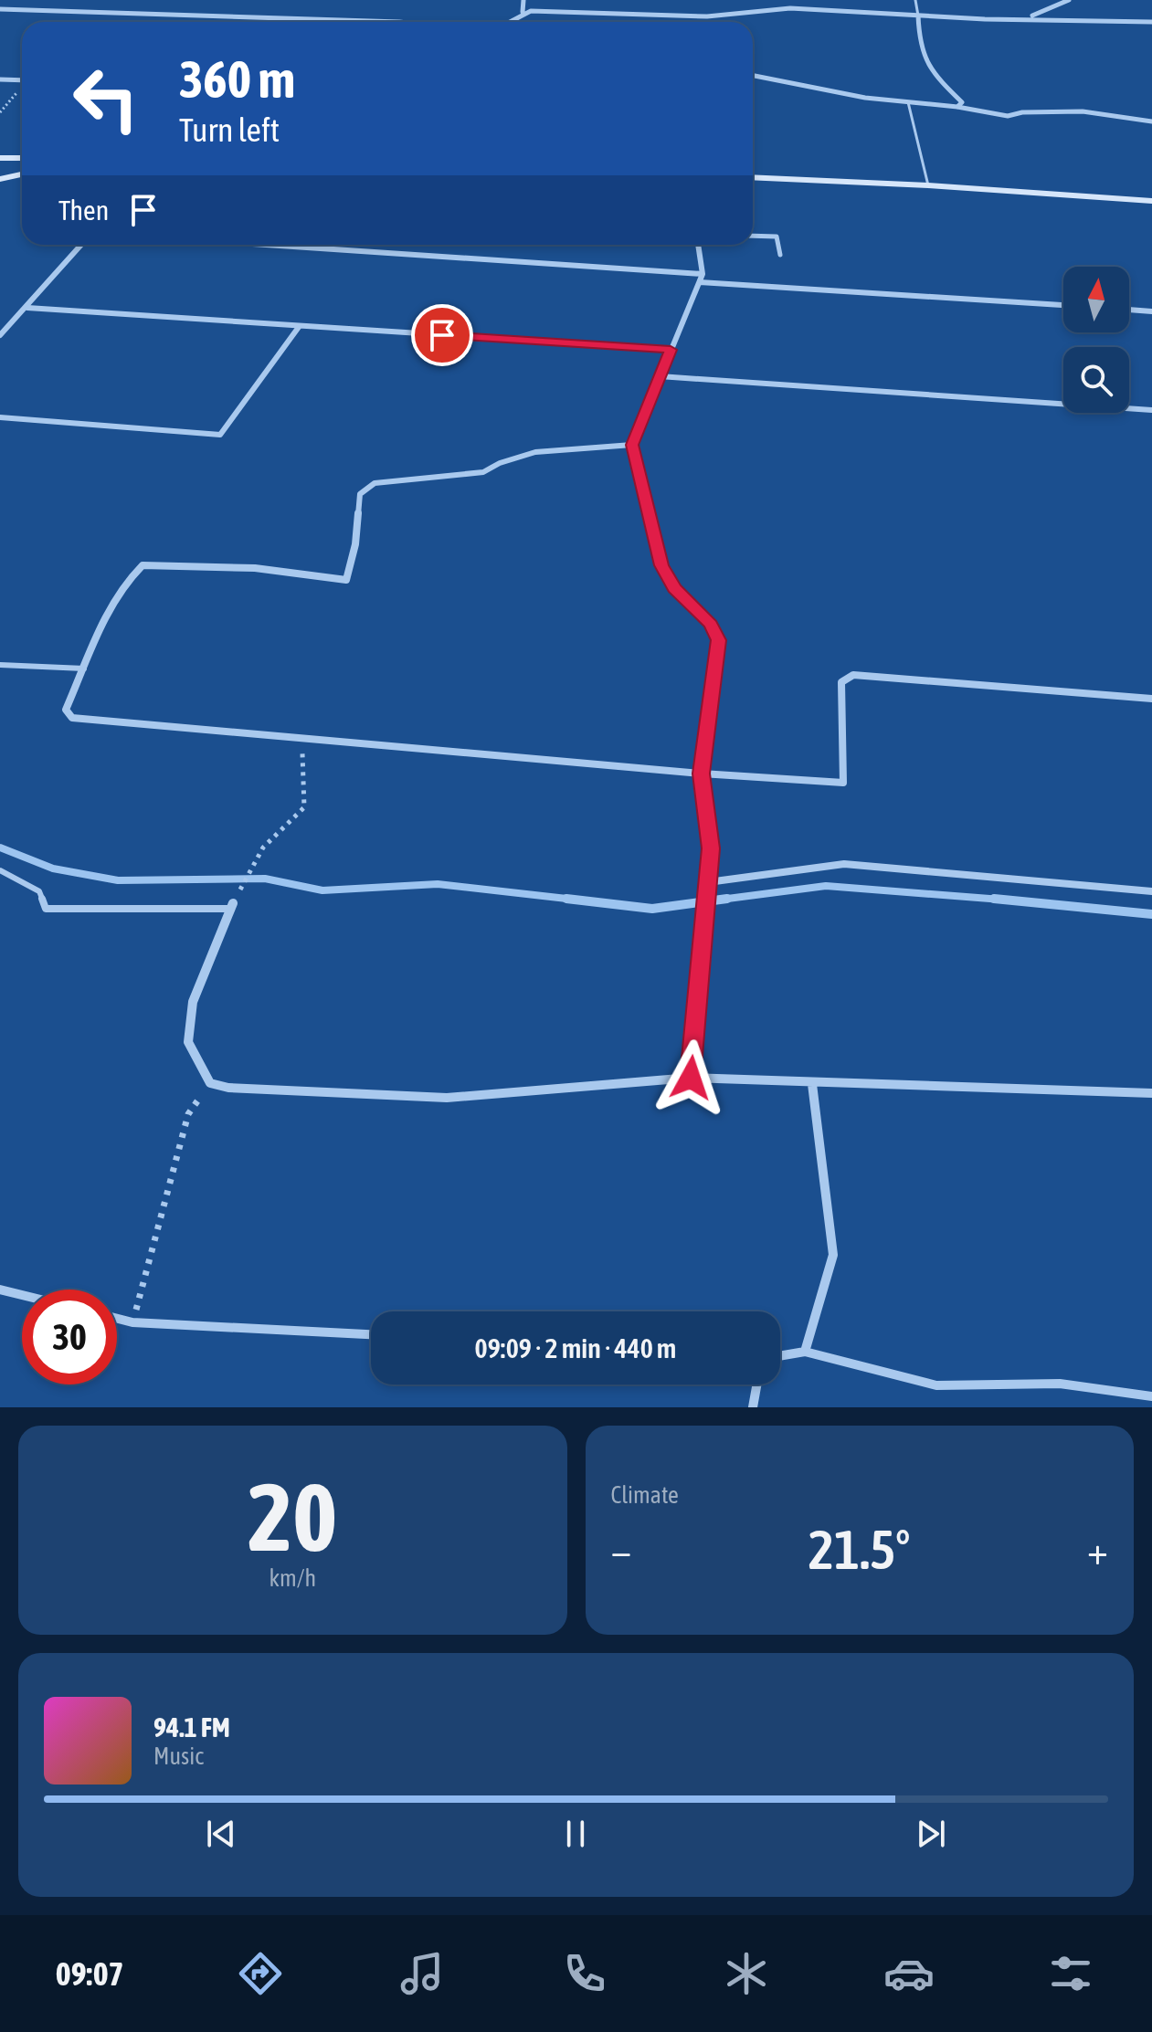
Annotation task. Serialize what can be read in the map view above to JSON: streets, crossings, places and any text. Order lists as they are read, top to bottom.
{
  "north": "top",
  "page": {
    "turn": ["360 m", "Turn left"],
    "then": "Then",
    "limit": "30",
    "trip": "09:09 · 2 min · 440 m",
    "tile": [
      ["20", "km/h"],
      "Climate"
    ],
    "heat": ["−", "21.5°", "+"],
    "song": ["94.1 FM", "Music"],
    "tabs": "09:07"
  }
}
